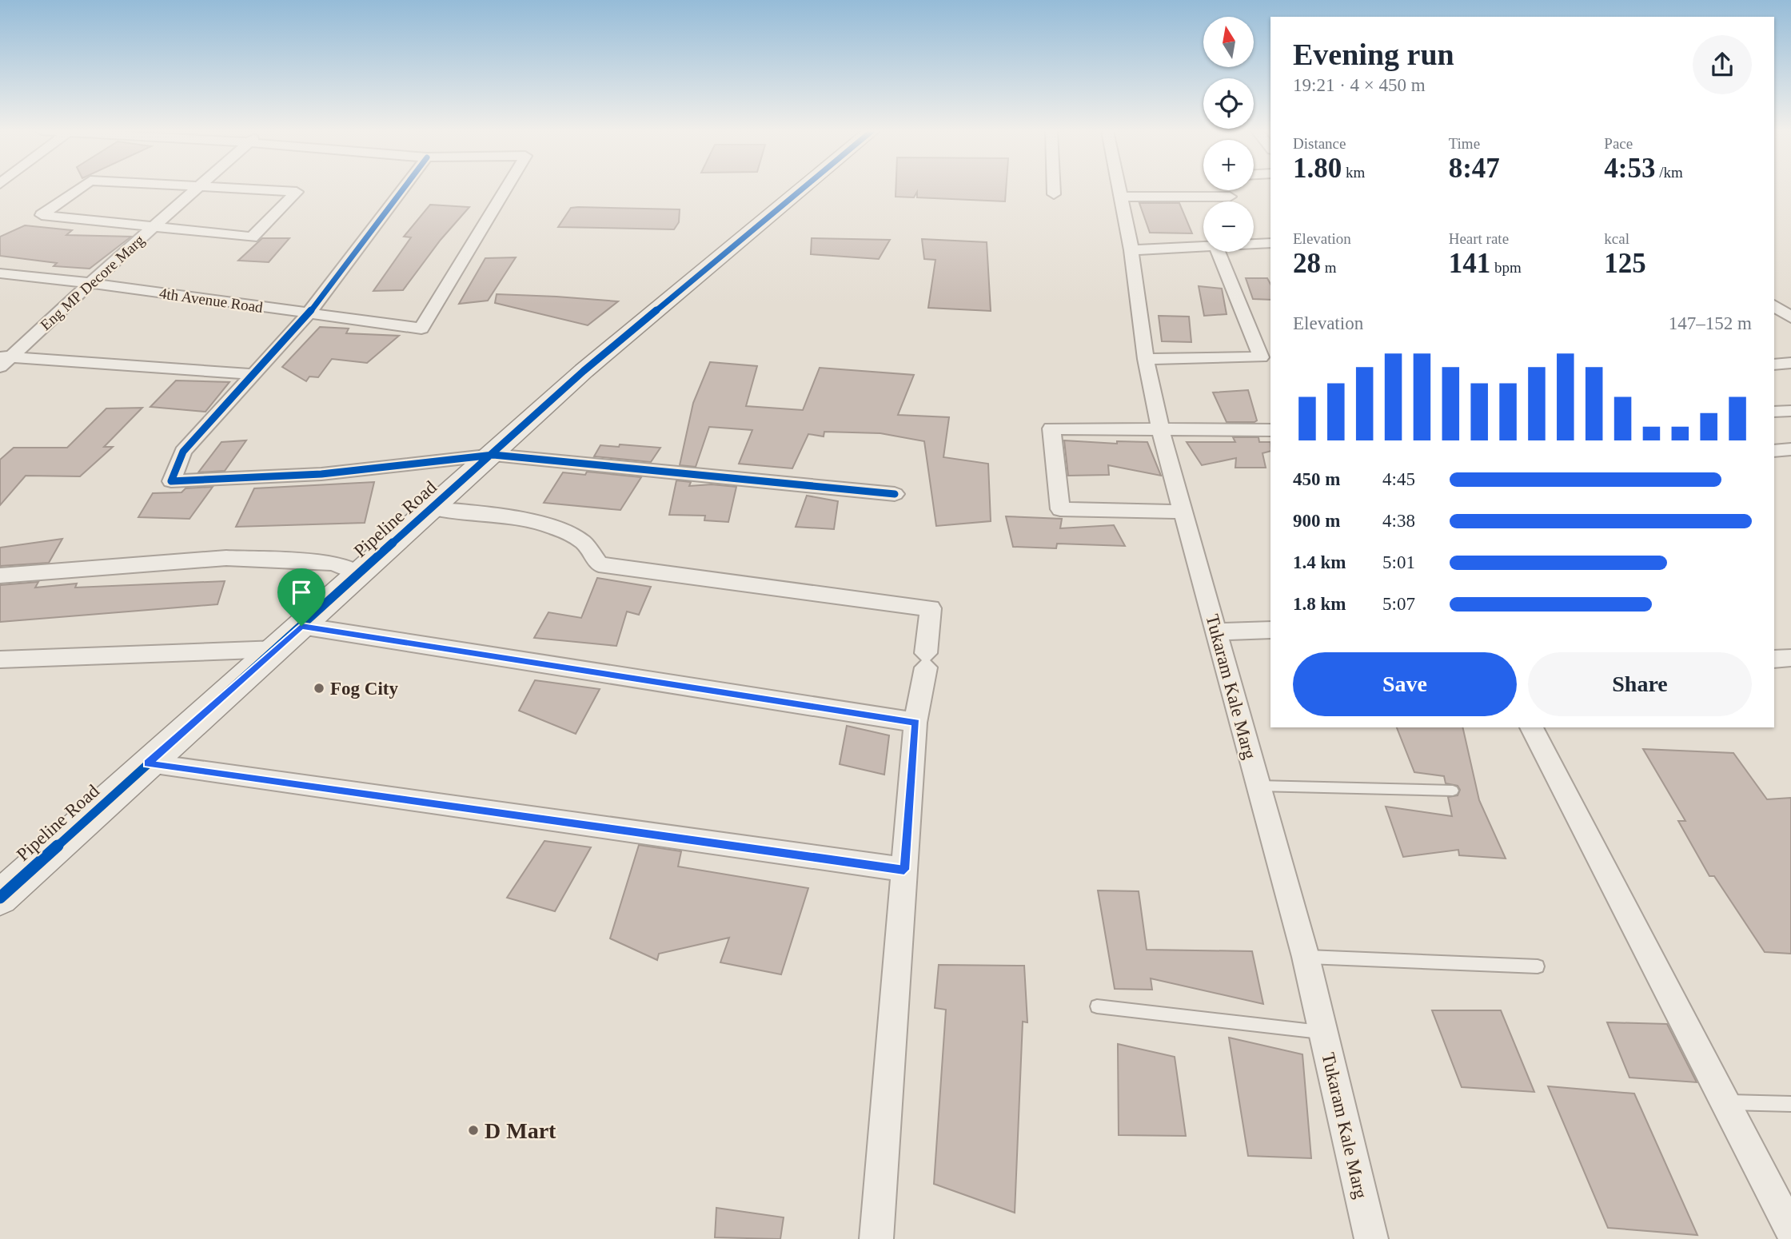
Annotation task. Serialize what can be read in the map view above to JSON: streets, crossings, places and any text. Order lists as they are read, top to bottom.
{
  "streets": {
    "street": [
      "Eng MP Decore Marg",
      "4th Avenue Road",
      "Pipeline Road",
      "Tukaram Kale Marg"
    ]
  },
  "crossings": [
    ["Eng MP Decore Marg", "4th Avenue Road"]
  ],
  "places": ["Fog City", "D Mart"],
  "north": "top",
  "page": {
    "map_buttons": ["+", "−"],
    "heading": ["Evening run", "19:21 · 4 × 450 m"],
    "stats": [
      ["Distance", "1.80 km"],
      ["Time", "8:47"],
      ["Pace", "4:53 /km"],
      ["Elevation", "28 m"],
      ["Heart rate", "141 bpm"],
      ["kcal", "125"]
    ],
    "chart": ["Elevation", "147–152 m"],
    "list": [
      {
        "name": "450 m",
        "note": "4:45"
      },
      {
        "name": "900 m",
        "note": "4:38"
      },
      {
        "name": "1.4 km",
        "note": "5:01"
      },
      {
        "name": "1.8 km",
        "note": "5:07"
      }
    ],
    "buttons": ["Save", "Share"]
  }
}
